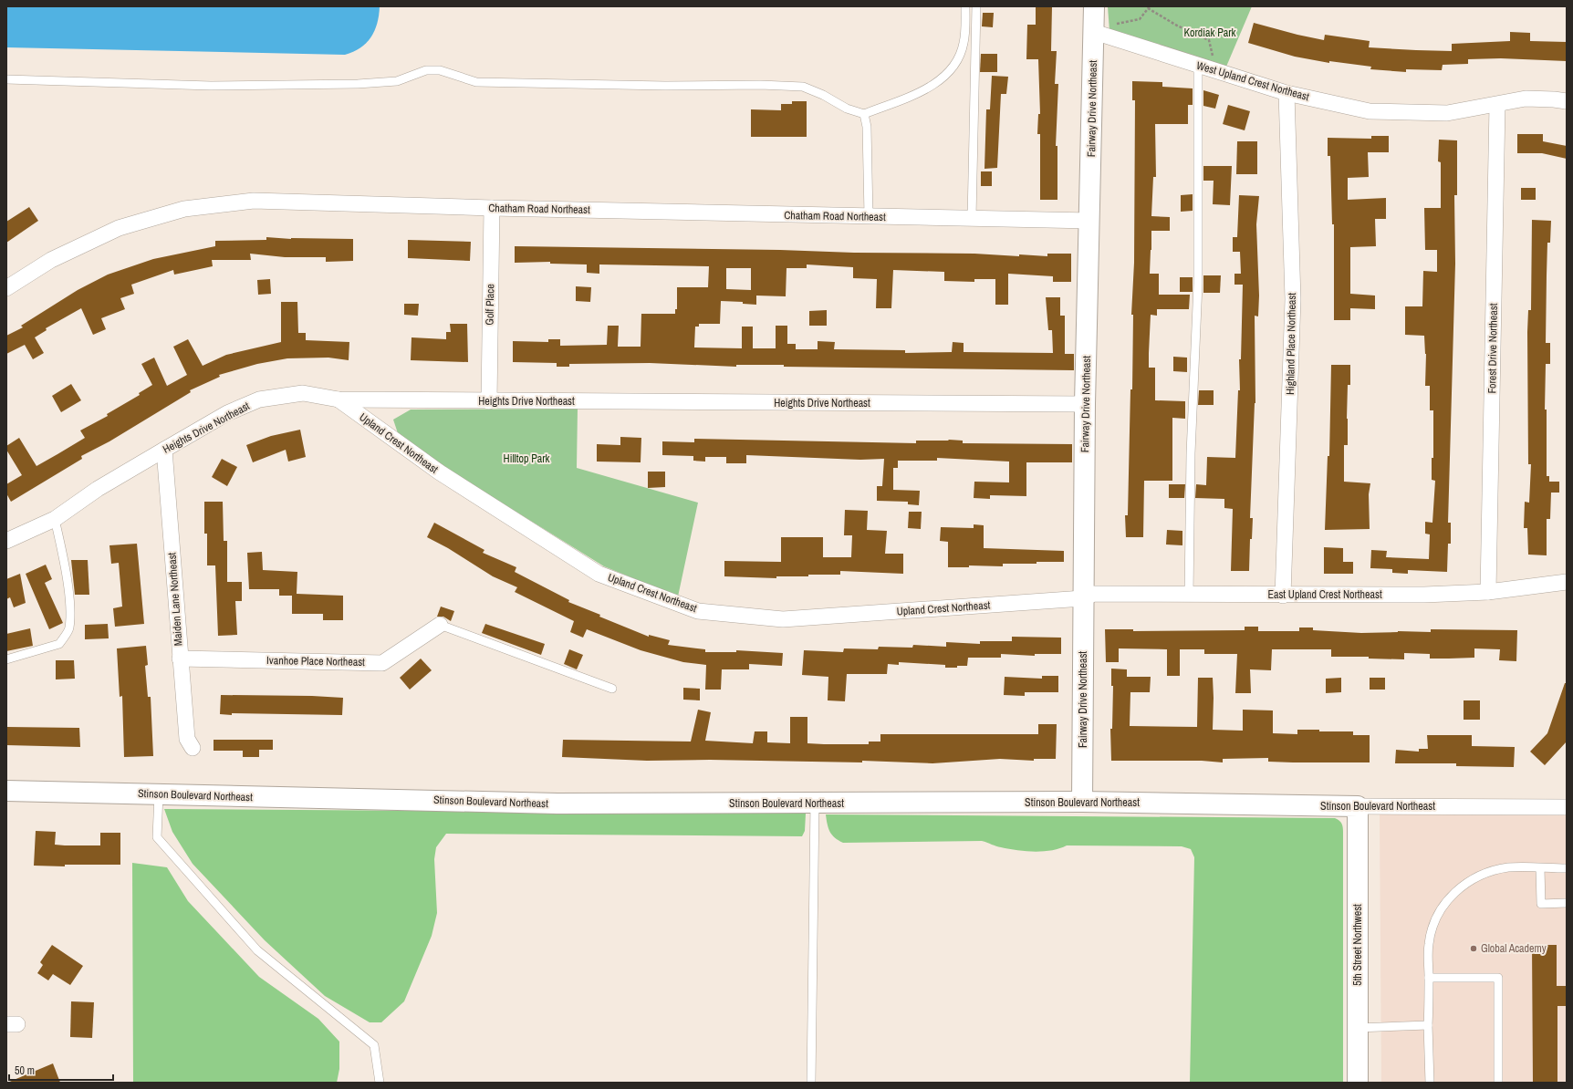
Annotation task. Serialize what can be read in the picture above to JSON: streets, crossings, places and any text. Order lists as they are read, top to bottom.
{
  "streets": {
    "street": [
      "West Upland Crest Northeast",
      "Fairway Drive Northeast",
      "Chatham Road Northeast",
      "Golf Place",
      "Highland Place Northeast",
      "Forest Drive Northeast",
      "Heights Drive Northeast",
      "Upland Crest Northeast",
      "East Upland Crest Northeast",
      "Maiden Lane Northeast",
      "Ivanhoe Place Northeast",
      "Stinson Boulevard Northeast",
      "5th Street Northwest"
    ]
  },
  "crossings": [
    ["West Upland Crest Northeast", "Fairway Drive Northeast"],
    ["West Upland Crest Northeast", "Highland Place Northeast"],
    ["West Upland Crest Northeast", "Forest Drive Northeast"],
    ["Fairway Drive Northeast", "Chatham Road Northeast"],
    ["Fairway Drive Northeast", "Heights Drive Northeast"],
    ["Fairway Drive Northeast", "Upland Crest Northeast"],
    ["Fairway Drive Northeast", "East Upland Crest Northeast"],
    ["Fairway Drive Northeast", "Stinson Boulevard Northeast"],
    ["Chatham Road Northeast", "Golf Place"],
    ["Golf Place", "Heights Drive Northeast"],
    ["Highland Place Northeast", "East Upland Crest Northeast"],
    ["Forest Drive Northeast", "East Upland Crest Northeast"],
    ["Heights Drive Northeast", "Upland Crest Northeast"],
    ["Heights Drive Northeast", "Maiden Lane Northeast"],
    ["Upland Crest Northeast", "East Upland Crest Northeast"],
    ["Maiden Lane Northeast", "Ivanhoe Place Northeast"],
    ["Stinson Boulevard Northeast", "5th Street Northwest"]
  ],
  "parks": ["Kordiak Park", "Hilltop Park"],
  "places": ["Global Academy"],
  "scale_bar": "50 m"
}
